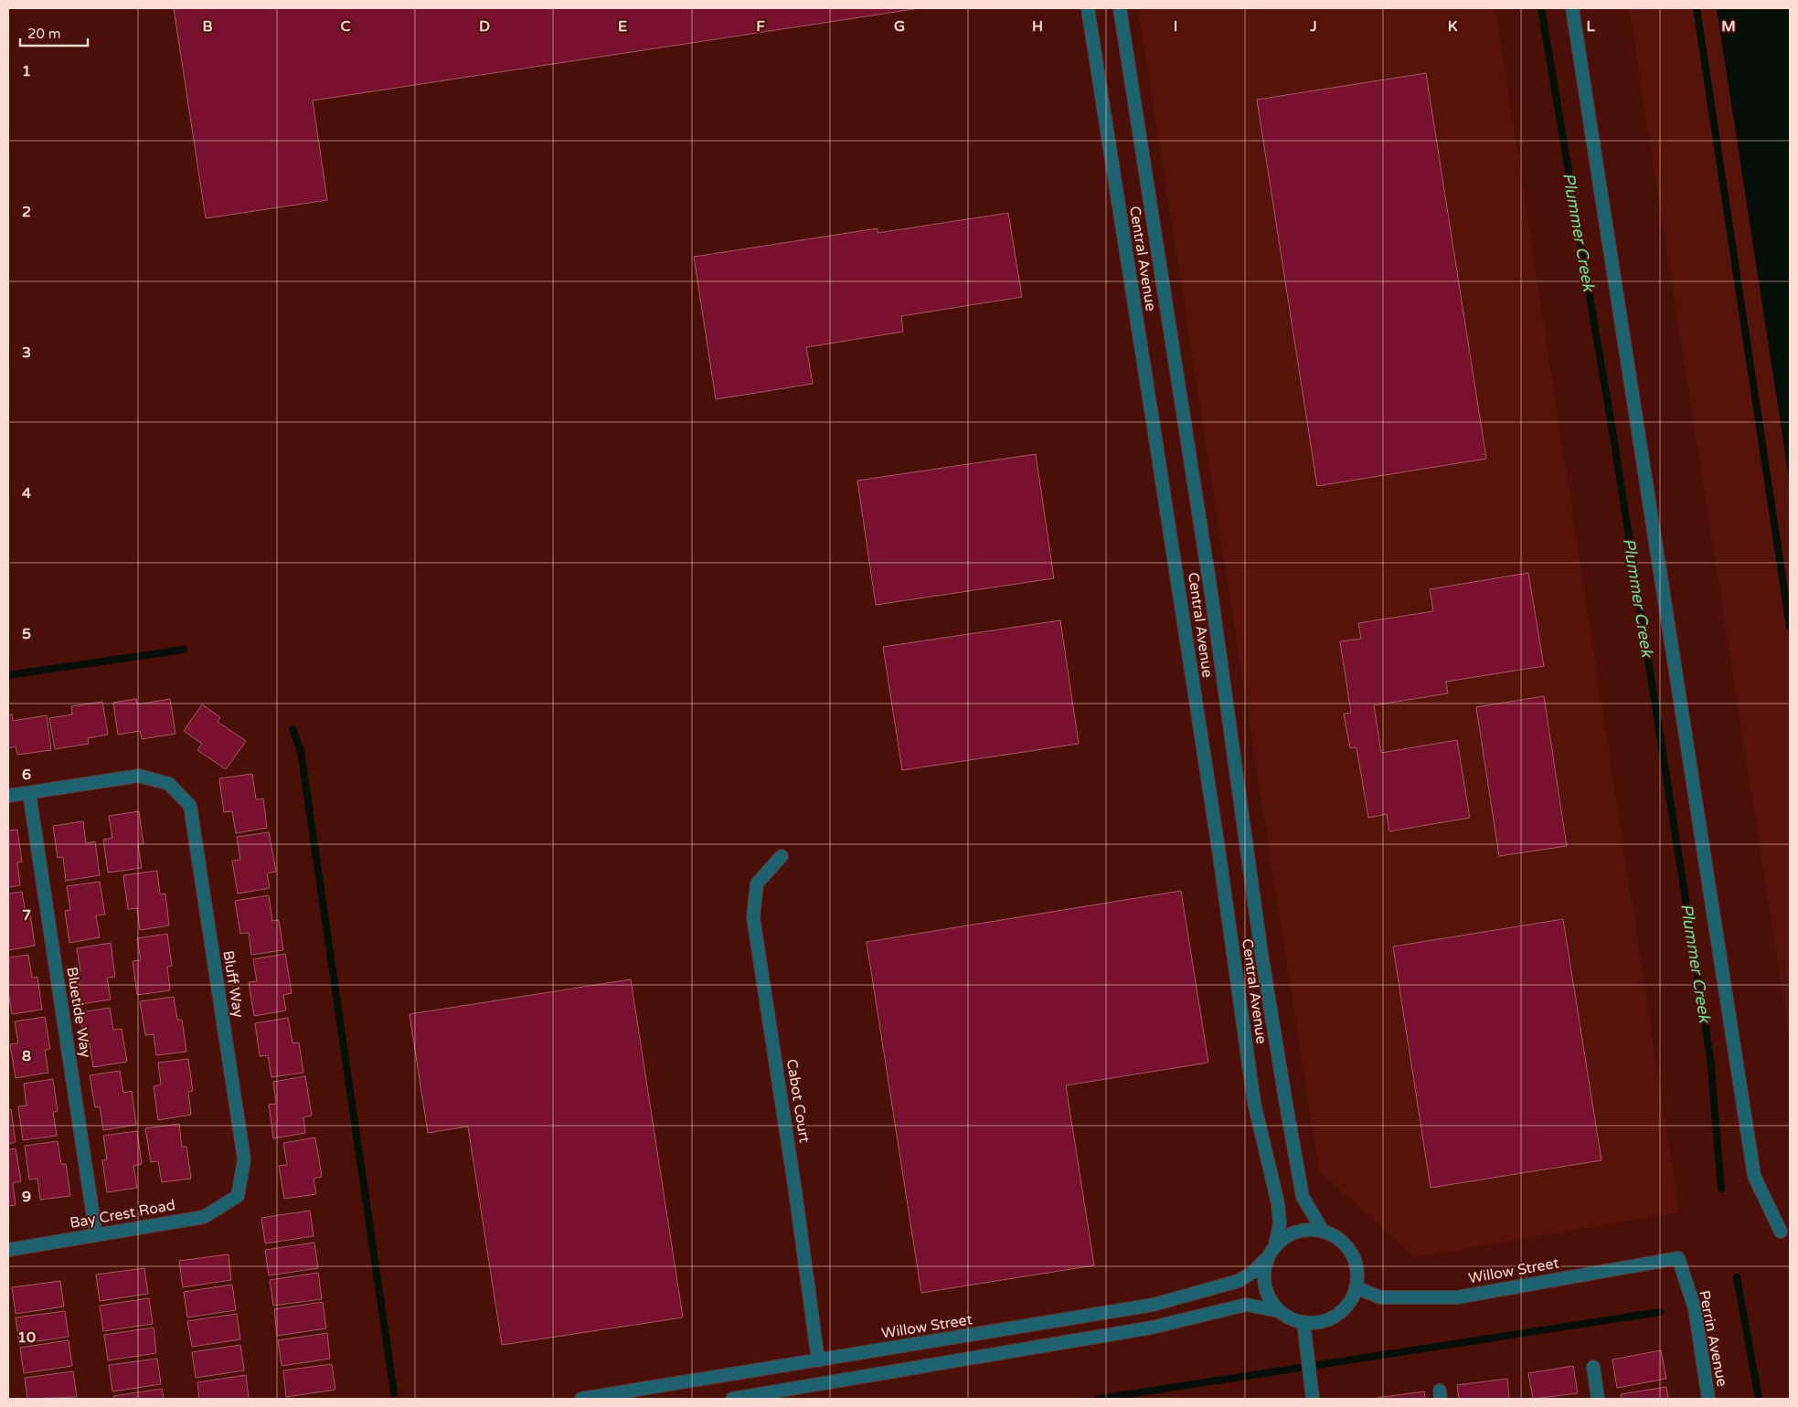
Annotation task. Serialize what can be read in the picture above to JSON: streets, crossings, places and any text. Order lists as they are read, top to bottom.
{
  "streets": {
    "street": [
      "Central Avenue",
      "Bluff Way",
      "Bluetide Way",
      "Cabot Court",
      "Bay Crest Road",
      "Willow Street",
      "Perrin Avenue"
    ]
  },
  "crossings": [
    ["Central Avenue", "Willow Street"],
    ["Bluff Way", "Bluetide Way"],
    ["Bluff Way", "Bay Crest Road"],
    ["Bluetide Way", "Bay Crest Road"],
    ["Cabot Court", "Willow Street"],
    ["Willow Street", "Perrin Avenue"]
  ],
  "water": ["Plummer Creek"],
  "scale_bar": "20 m",
  "grid": {
    "columns": [
      "B",
      "C",
      "D",
      "E",
      "F",
      "G",
      "H",
      "I",
      "J",
      "K",
      "L",
      "M"
    ],
    "rows": [
      "1",
      "2",
      "3",
      "4",
      "5",
      "6",
      "7",
      "8",
      "9",
      "10"
    ]
  }
}
